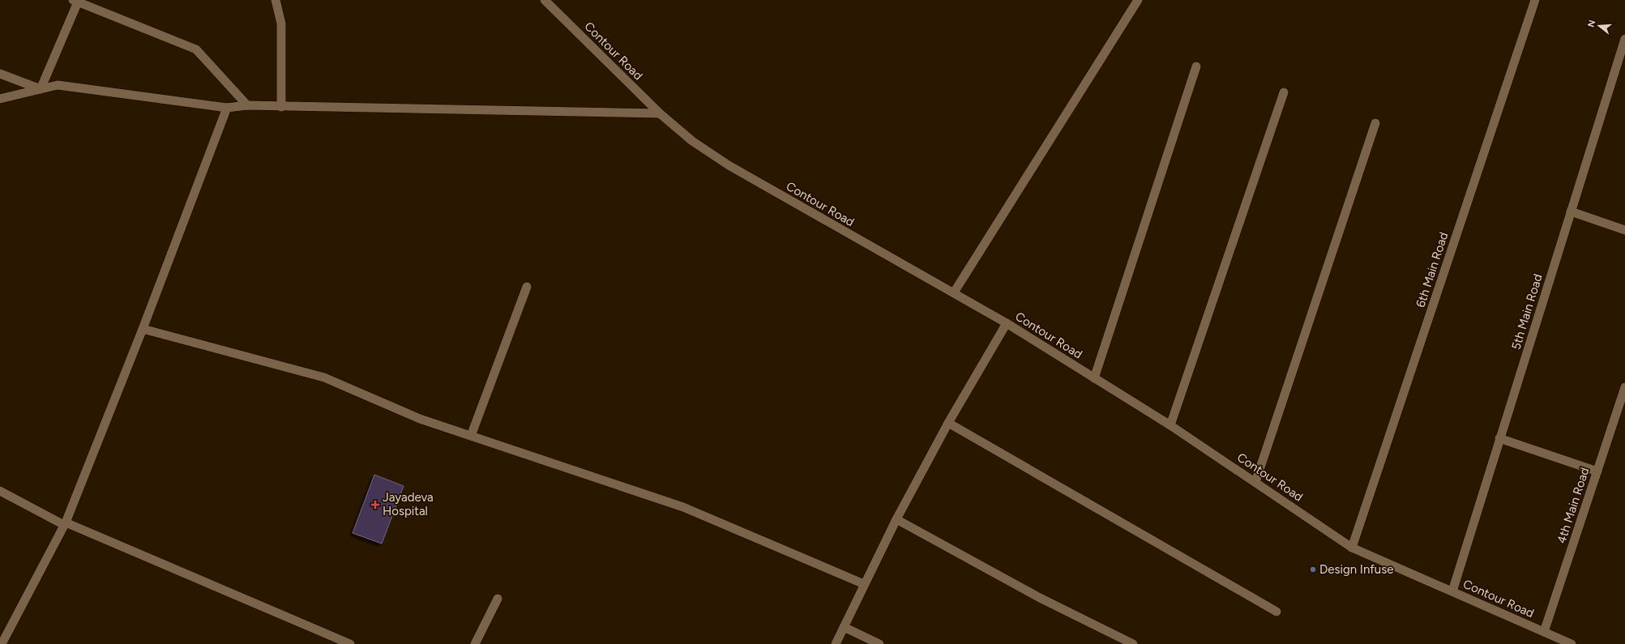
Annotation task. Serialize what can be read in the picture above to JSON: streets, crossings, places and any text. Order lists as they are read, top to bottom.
{
  "streets": {
    "street": [
      "Contour Road",
      "6th Main Road",
      "5th Main Road",
      "4th Main Road"
    ]
  },
  "crossings": [
    ["Contour Road", "6th Main Road"],
    ["Contour Road", "5th Main Road"],
    ["Contour Road", "4th Main Road"]
  ],
  "places": {
    "health": ["Jayadeva Hospital"],
    "other": ["Design Infuse"]
  },
  "north": "left"
}
